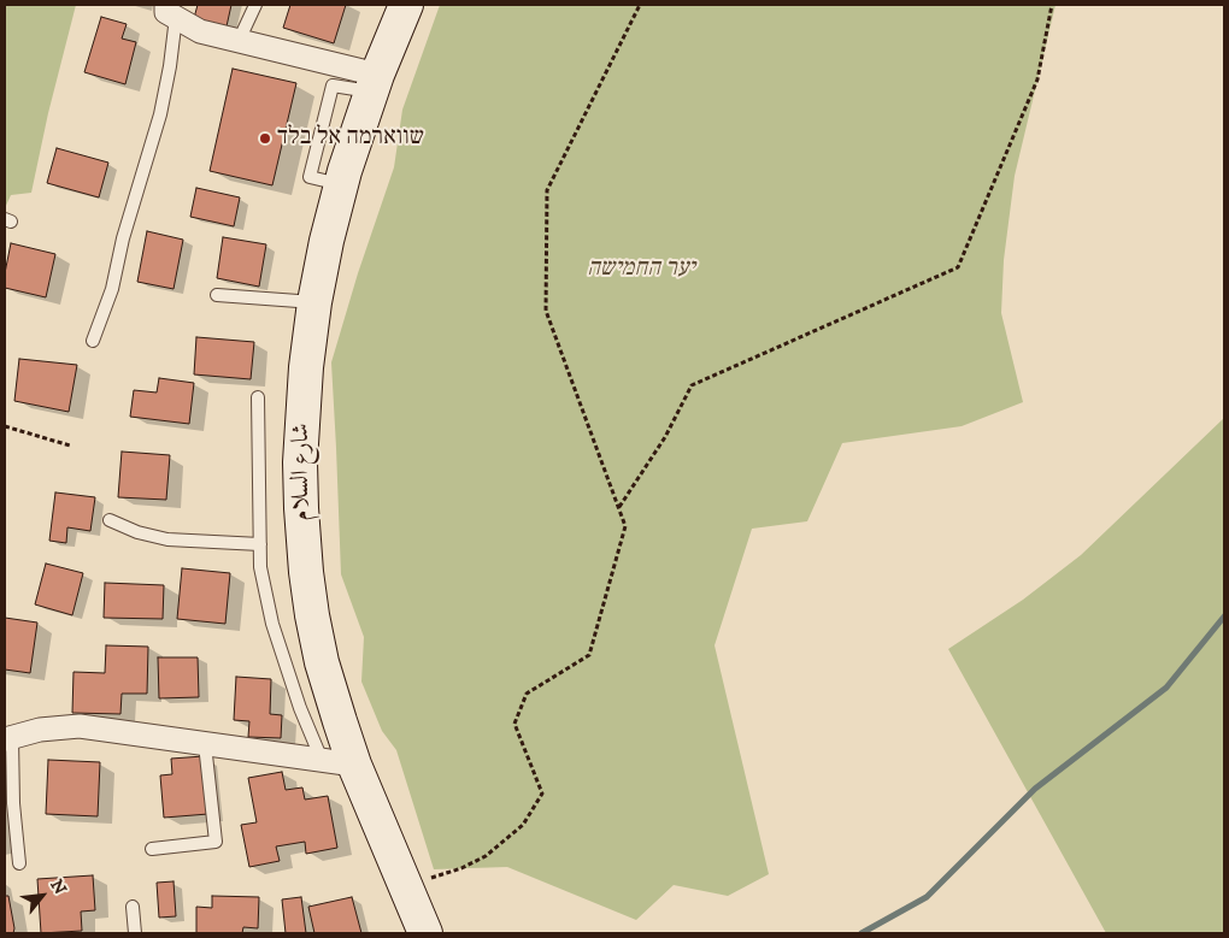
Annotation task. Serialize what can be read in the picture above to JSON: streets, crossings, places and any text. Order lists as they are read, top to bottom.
{
  "streets": {
    "main road": ["شارع السلام"]
  },
  "parks": ["יער החמישה"],
  "places": ["שווארמה אל בלד"],
  "north": "top right"
}
